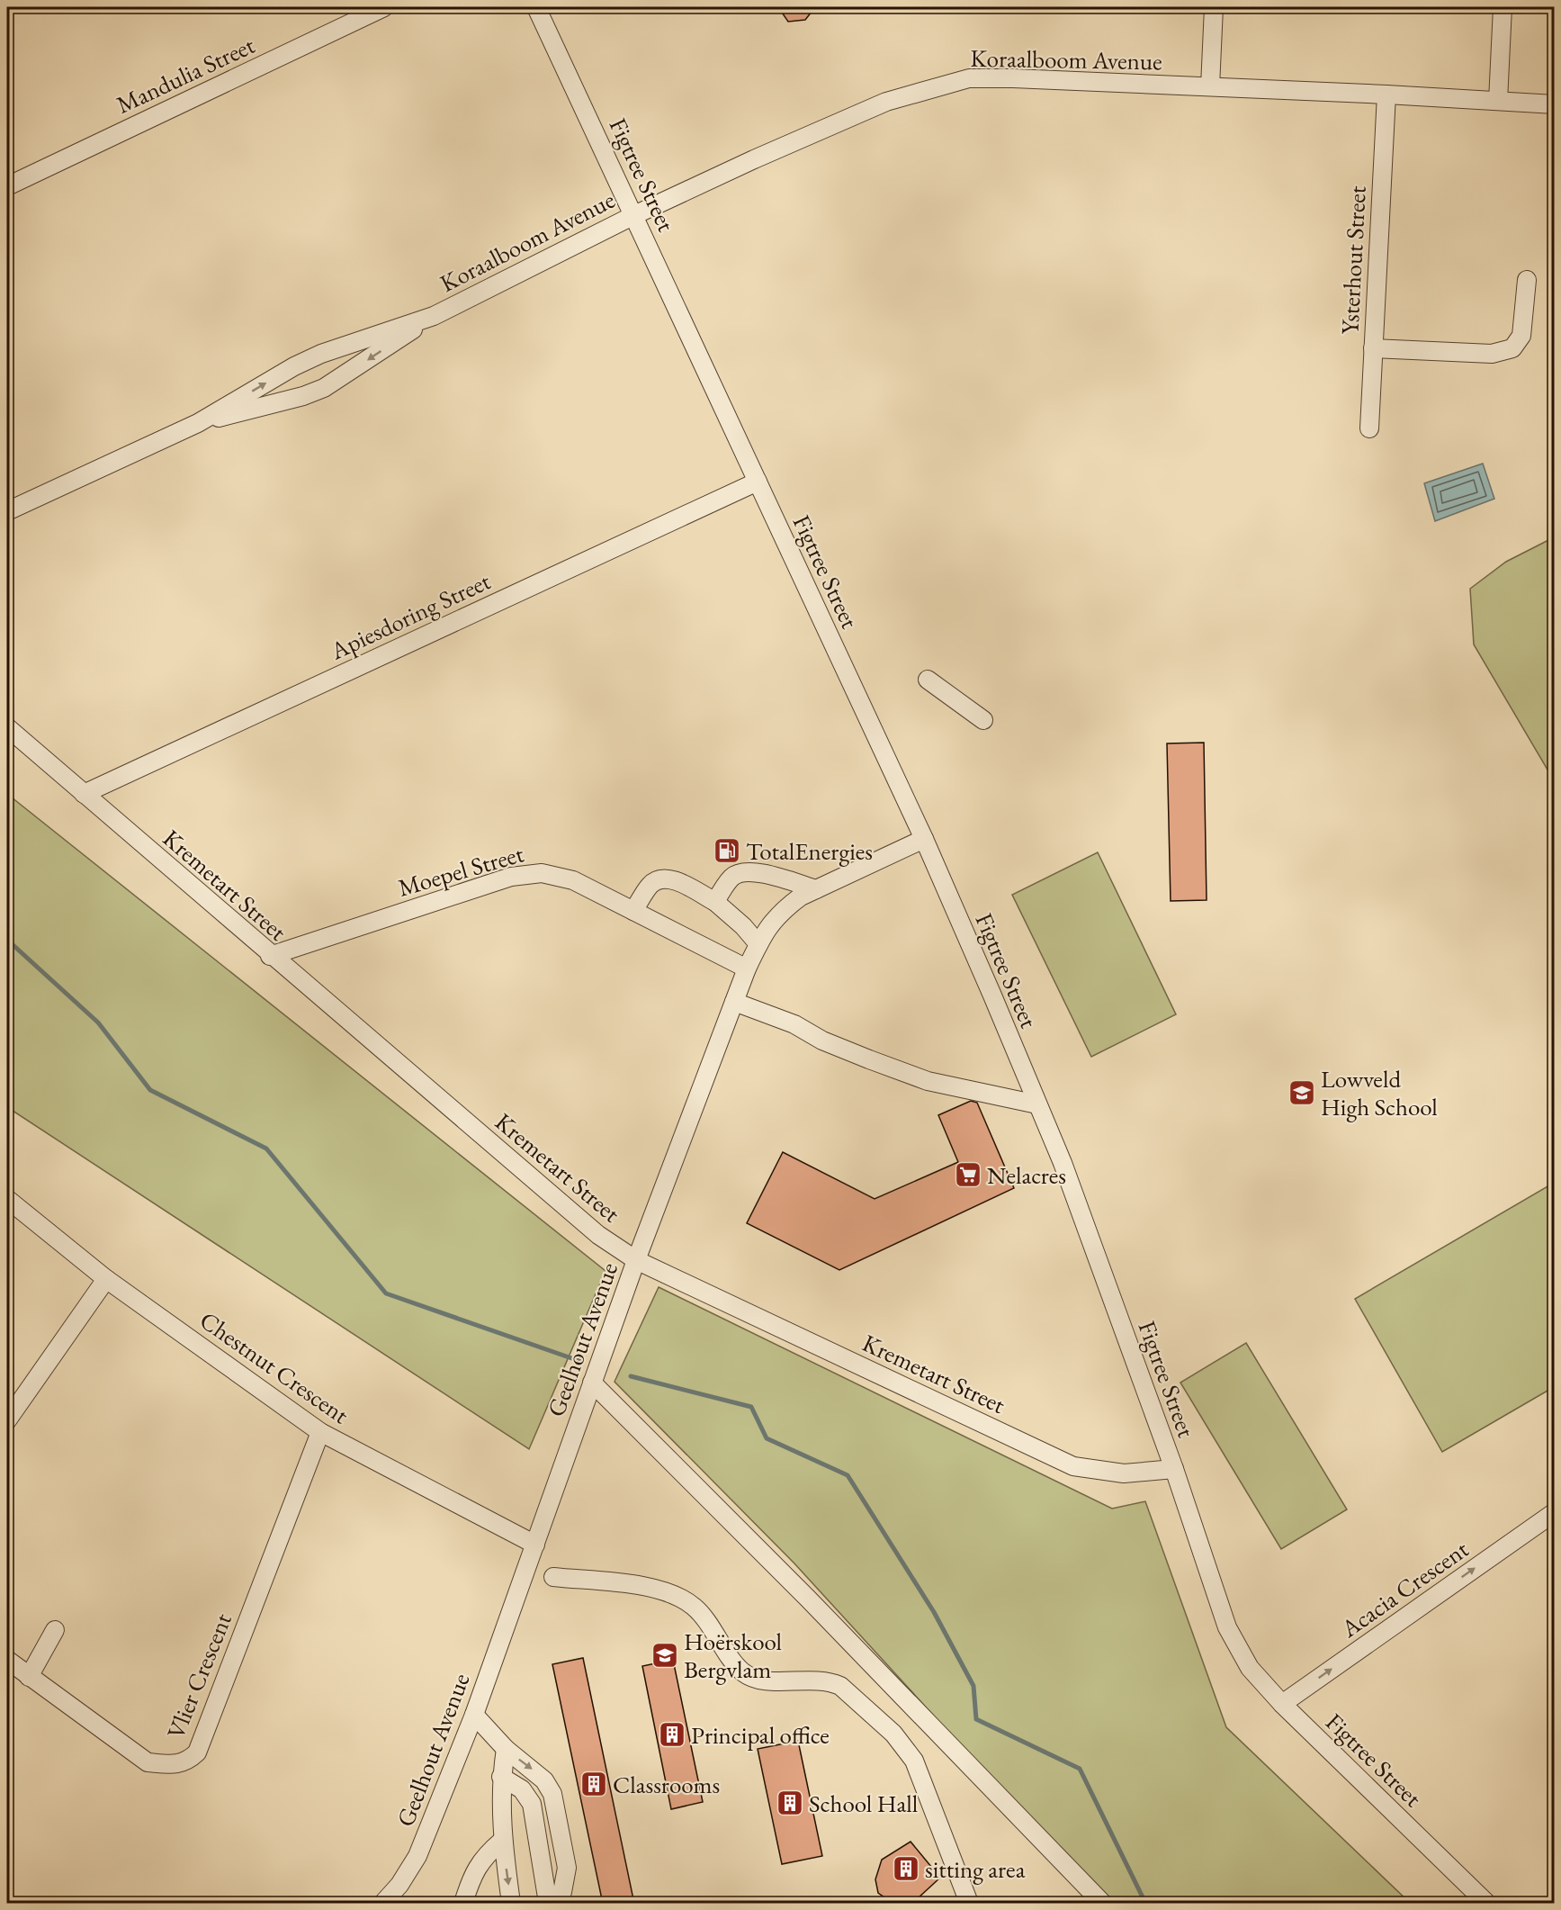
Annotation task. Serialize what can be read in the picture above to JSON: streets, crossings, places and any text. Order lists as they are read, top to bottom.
{
  "streets": {
    "street": [
      "Koraalboom Avenue",
      "Mandulia Street",
      "Figtree Street",
      "Ysterhout Street",
      "Apiesdoring Street",
      "Moepel Street",
      "Kremetart Street",
      "Geelhout Avenue",
      "Chestnut Crescent",
      "Acacia Crescent",
      "Vlier Crescent"
    ]
  },
  "crossings": [
    ["Koraalboom Avenue", "Figtree Street"],
    ["Koraalboom Avenue", "Ysterhout Street"],
    ["Figtree Street", "Apiesdoring Street"],
    ["Figtree Street", "Kremetart Street"],
    ["Figtree Street", "Geelhout Avenue"],
    ["Figtree Street", "Acacia Crescent"],
    ["Apiesdoring Street", "Kremetart Street"],
    ["Moepel Street", "Kremetart Street"],
    ["Moepel Street", "Geelhout Avenue"],
    ["Kremetart Street", "Geelhout Avenue"],
    ["Geelhout Avenue", "Chestnut Crescent"],
    ["Chestnut Crescent", "Vlier Crescent"]
  ],
  "one_way": ["Acacia Crescent"],
  "places": {
    "fuel station": ["TotalEnergies"],
    "school or university": ["Lowveld High School", "Hoërskool Bergvlam"],
    "supermarket": ["Nelacres"],
    "building": [
      "Principal office",
      "Classrooms",
      "School Hall",
      "sitting area"
    ]
  }
}
